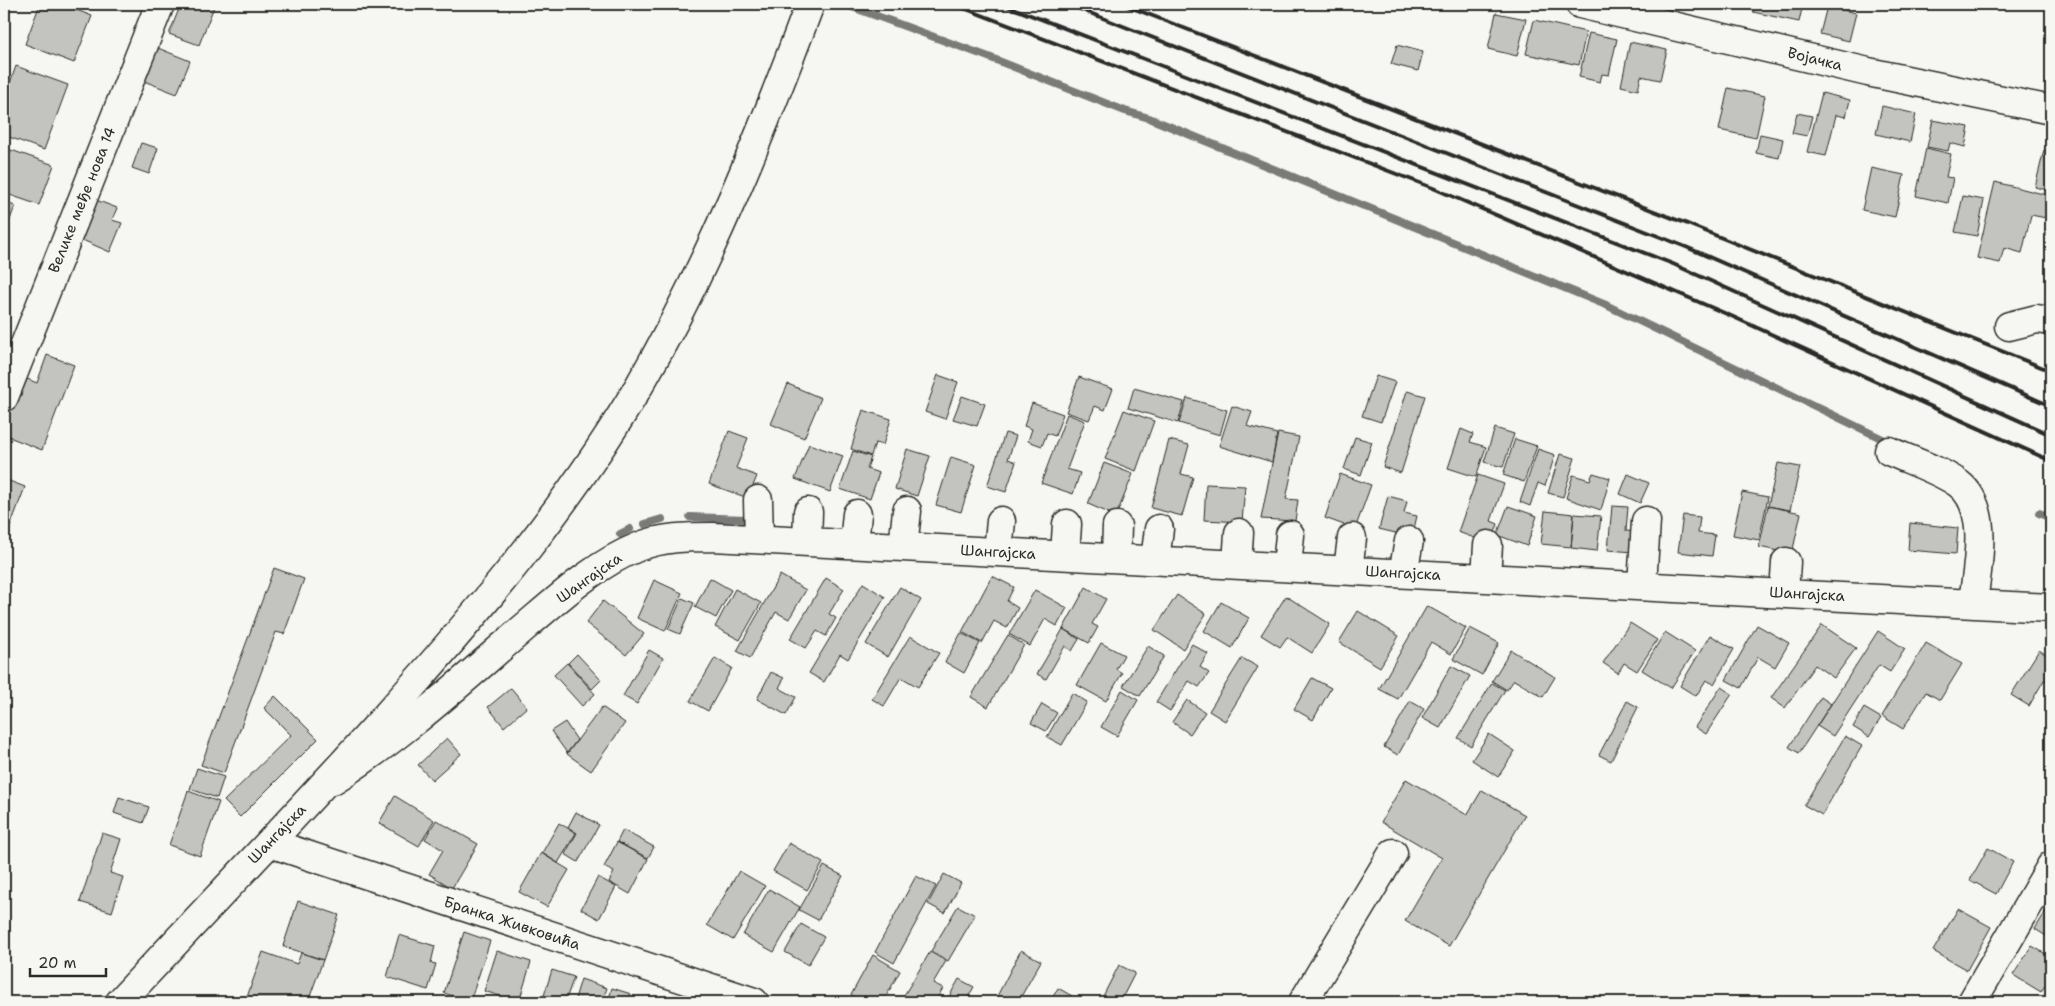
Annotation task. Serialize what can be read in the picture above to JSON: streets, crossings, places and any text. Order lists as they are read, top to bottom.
{
  "streets": {
    "street": [
      "Војачка",
      "Велике међе нова 14",
      "Шангајска",
      "Бранка Живковића"
    ]
  },
  "crossings": [
    ["Шангајска", "Бранка Живковића"]
  ],
  "scale_bar": "20 m"
}
